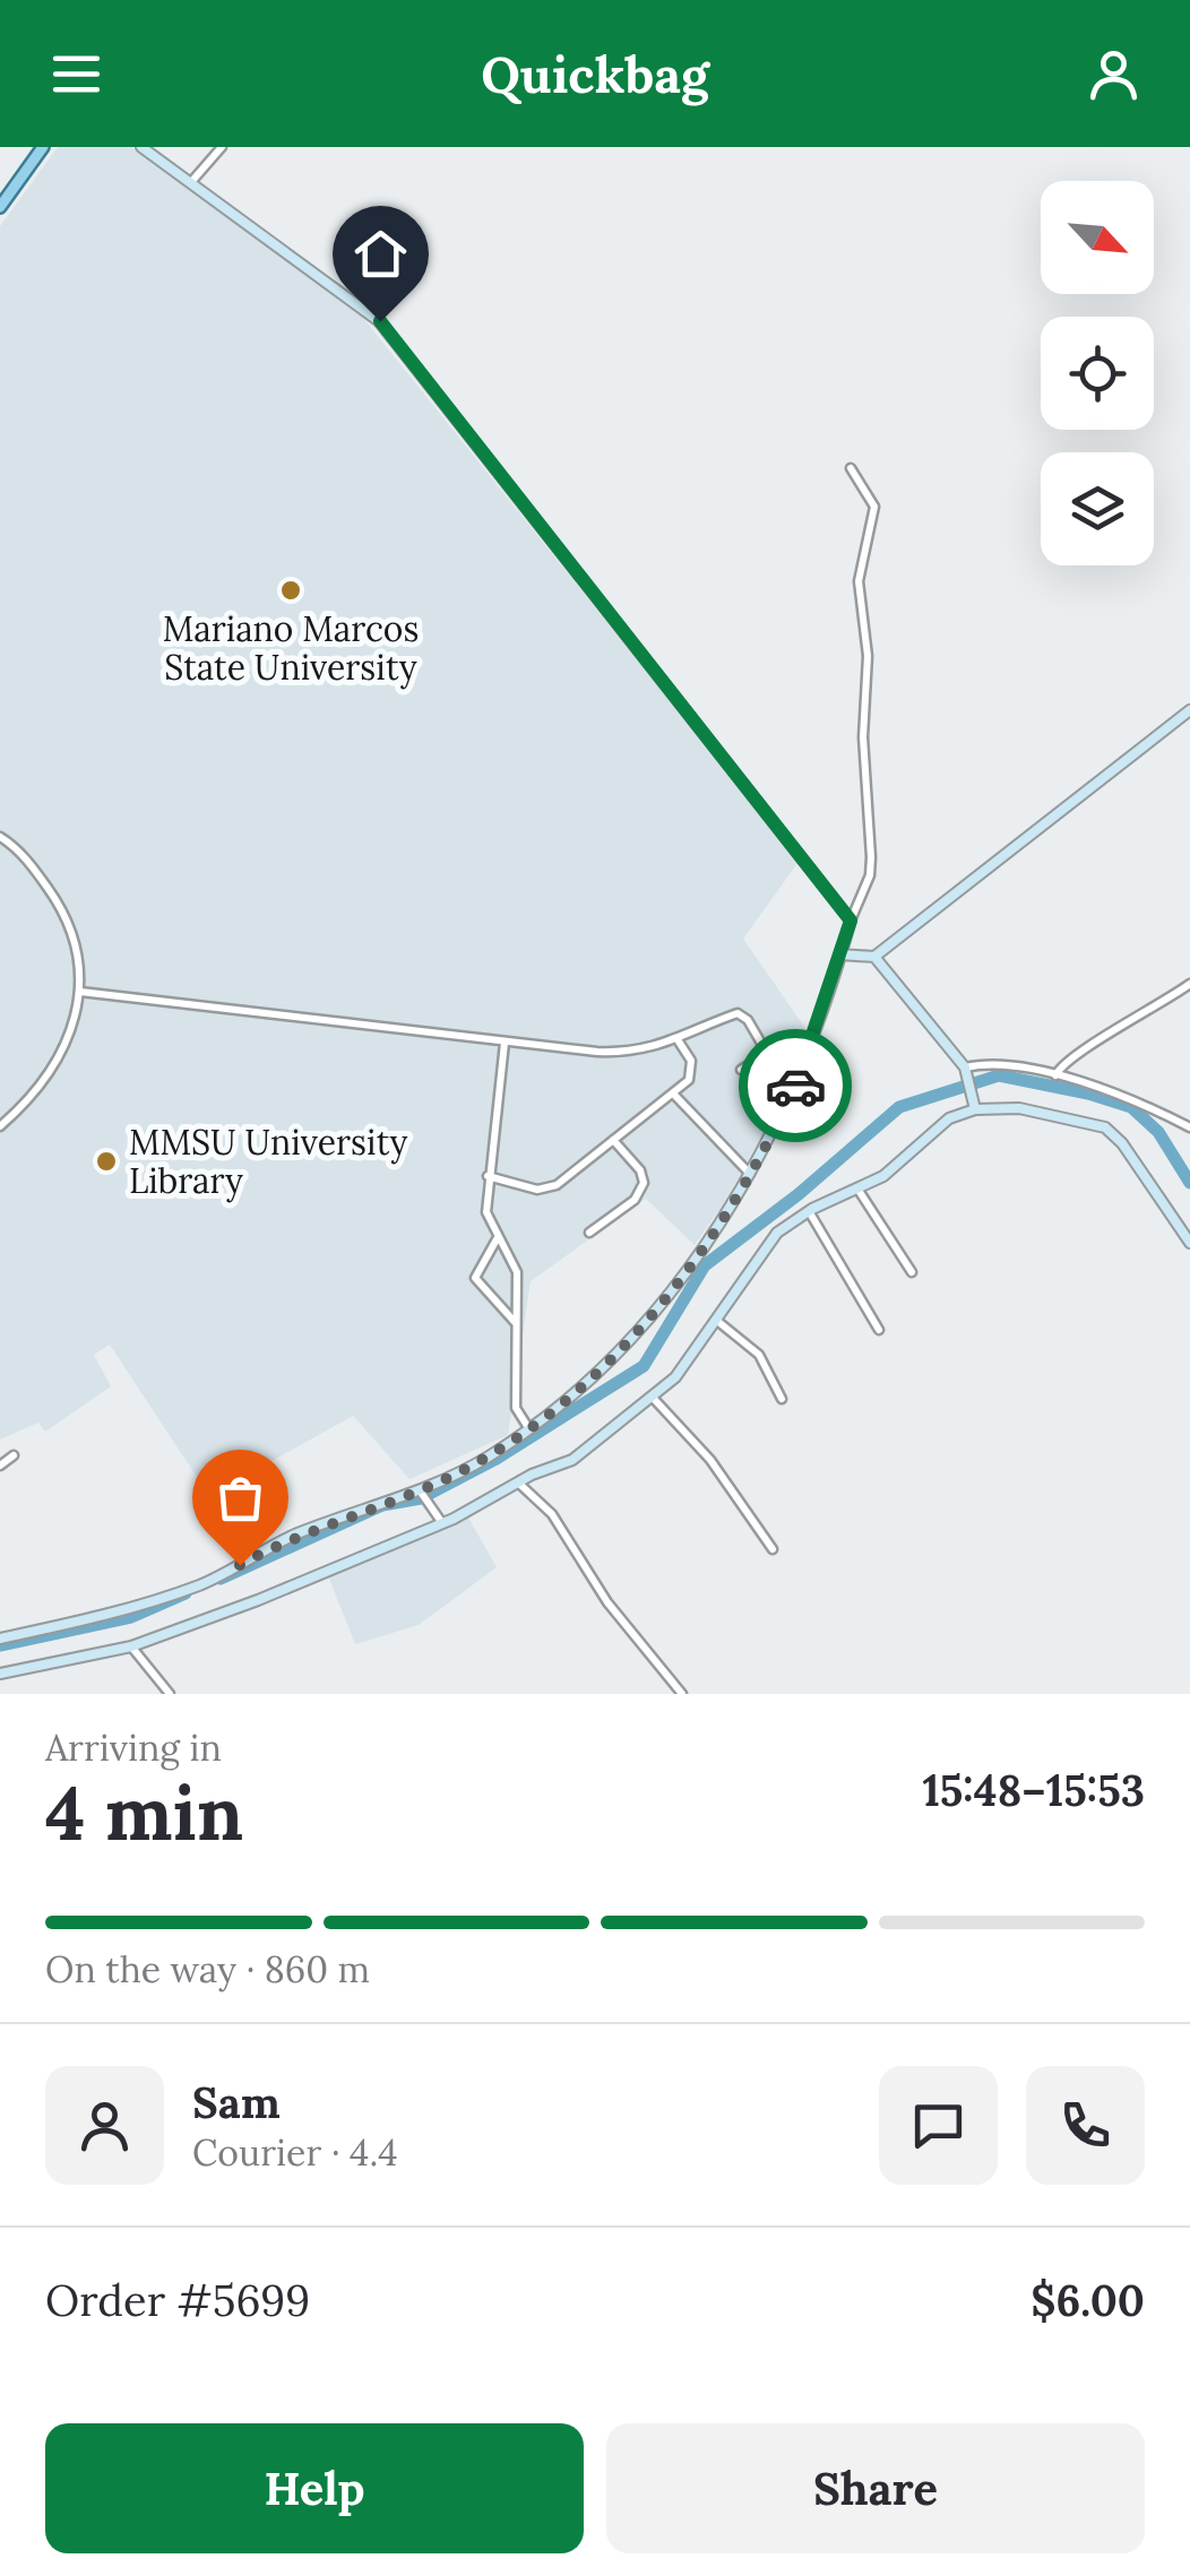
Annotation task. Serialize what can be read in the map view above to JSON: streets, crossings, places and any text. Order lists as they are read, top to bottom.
{
  "places": ["Mariano Marcos State University", "MMSU University Library"],
  "north": "bottom right",
  "page": {
    "header": "Quickbag",
    "heading": ["4 min", "Arriving in", "15:48–15:53"],
    "panel": [
      "Sam",
      "Courier · 4.4",
      "Order #5699",
      "$6.00"
    ],
    "bar": "On the way · 860 m",
    "buttons": ["Help", "Share"]
  }
}
